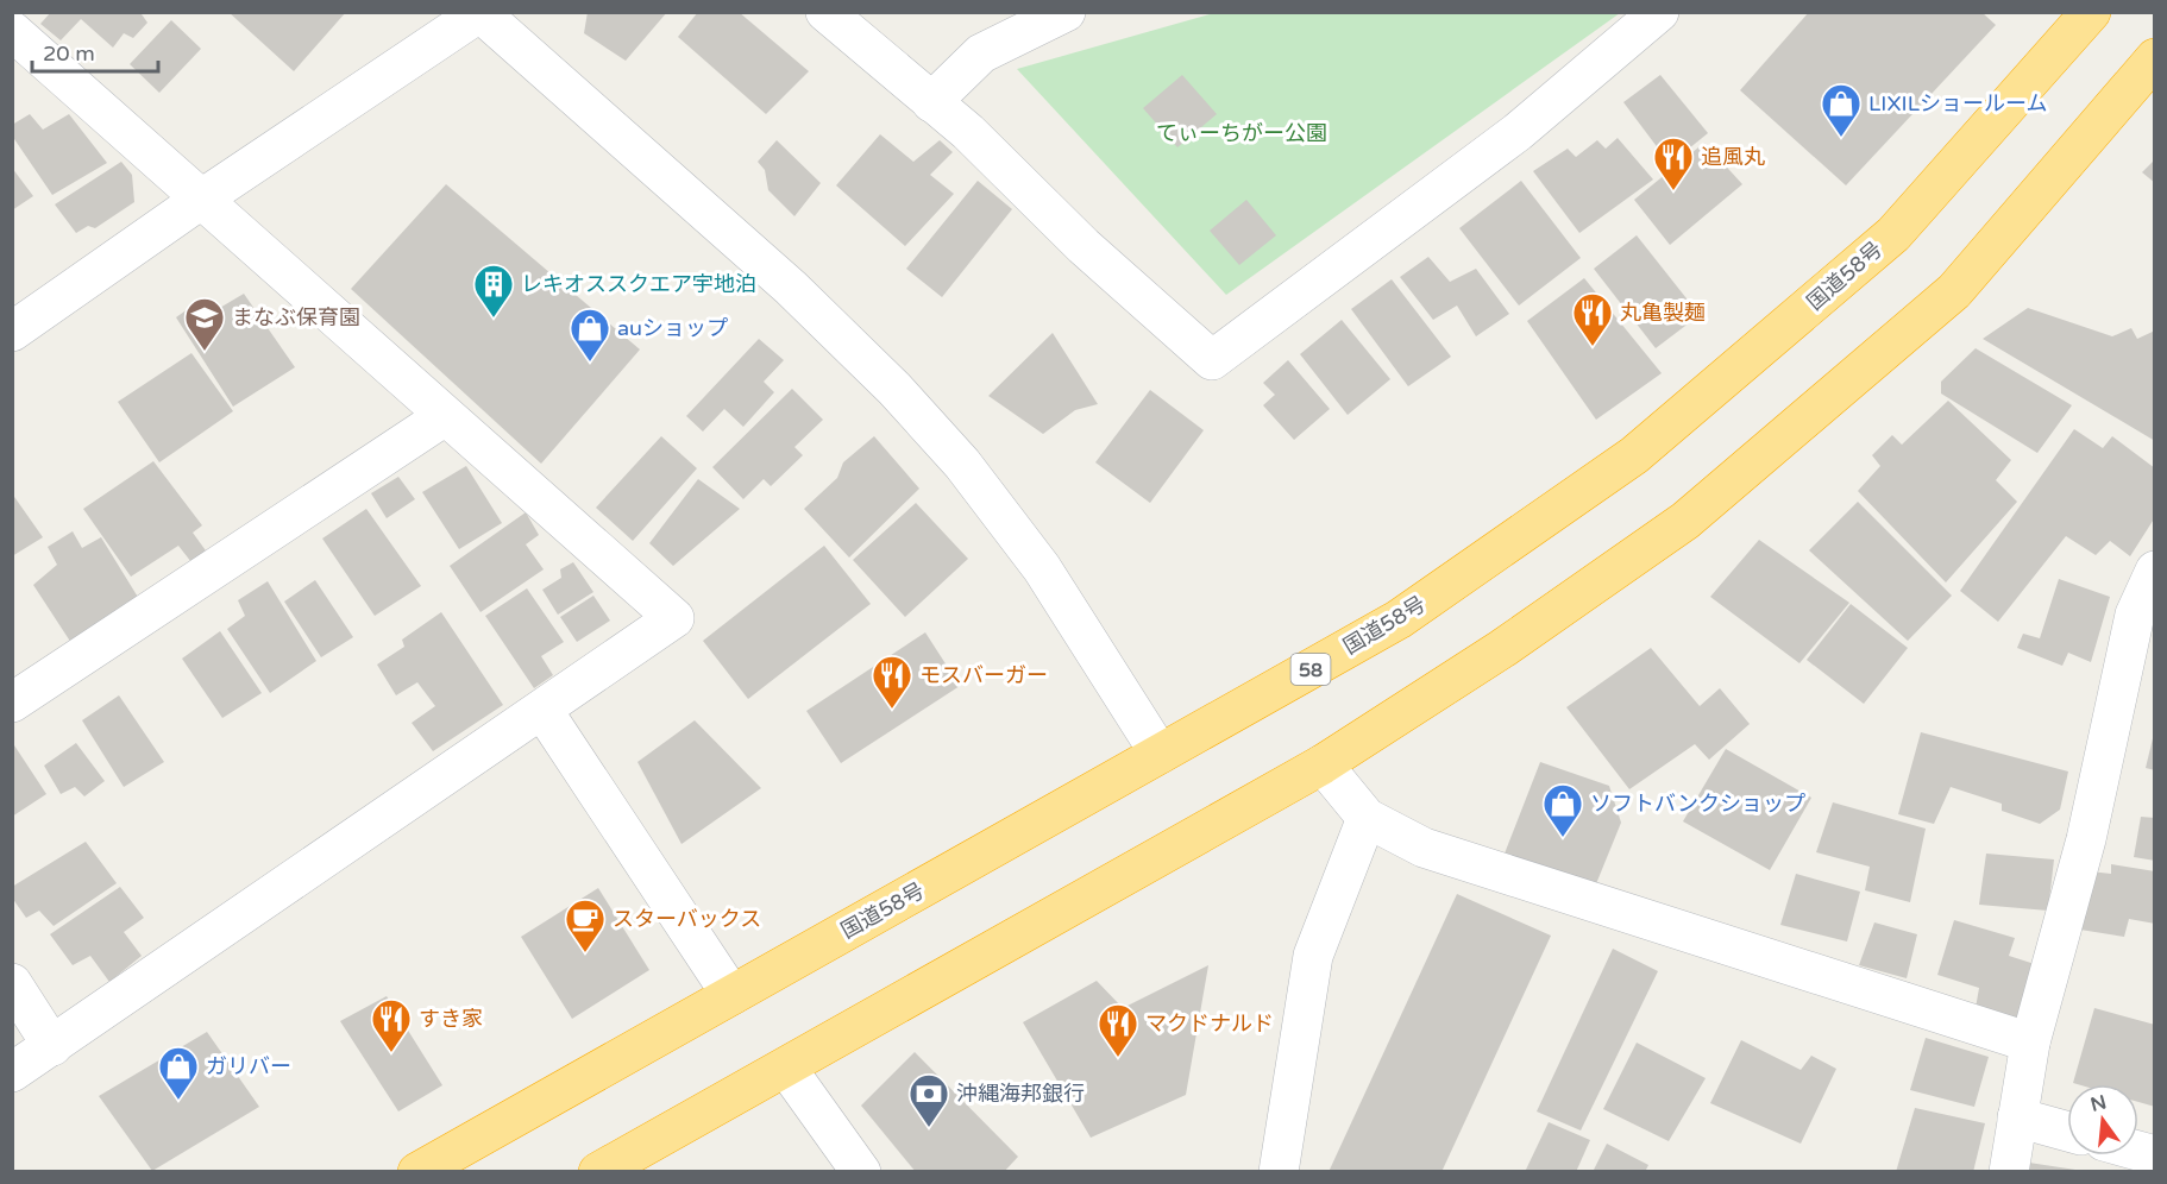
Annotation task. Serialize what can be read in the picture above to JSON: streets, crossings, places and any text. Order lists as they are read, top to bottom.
{
  "streets": {
    "highway": ["国道58号", "58"]
  },
  "parks": ["てぃーちがー公園"],
  "places": {
    "shop": [
      "LIXILショールーム",
      "auショップ",
      "ソフトバンクショップ",
      "ガリバー"
    ],
    "restaurant": [
      "追風丸",
      "丸亀製麺",
      "モスバーガー",
      "すき家",
      "マクドナルド"
    ],
    "building": ["レキオススクエア宇地泊"],
    "school or university": ["まなぶ保育園"],
    "cafe": ["スターバックス"],
    "bank": ["沖縄海邦銀行"]
  },
  "scale_bar": "20 m",
  "north": "top"
}
